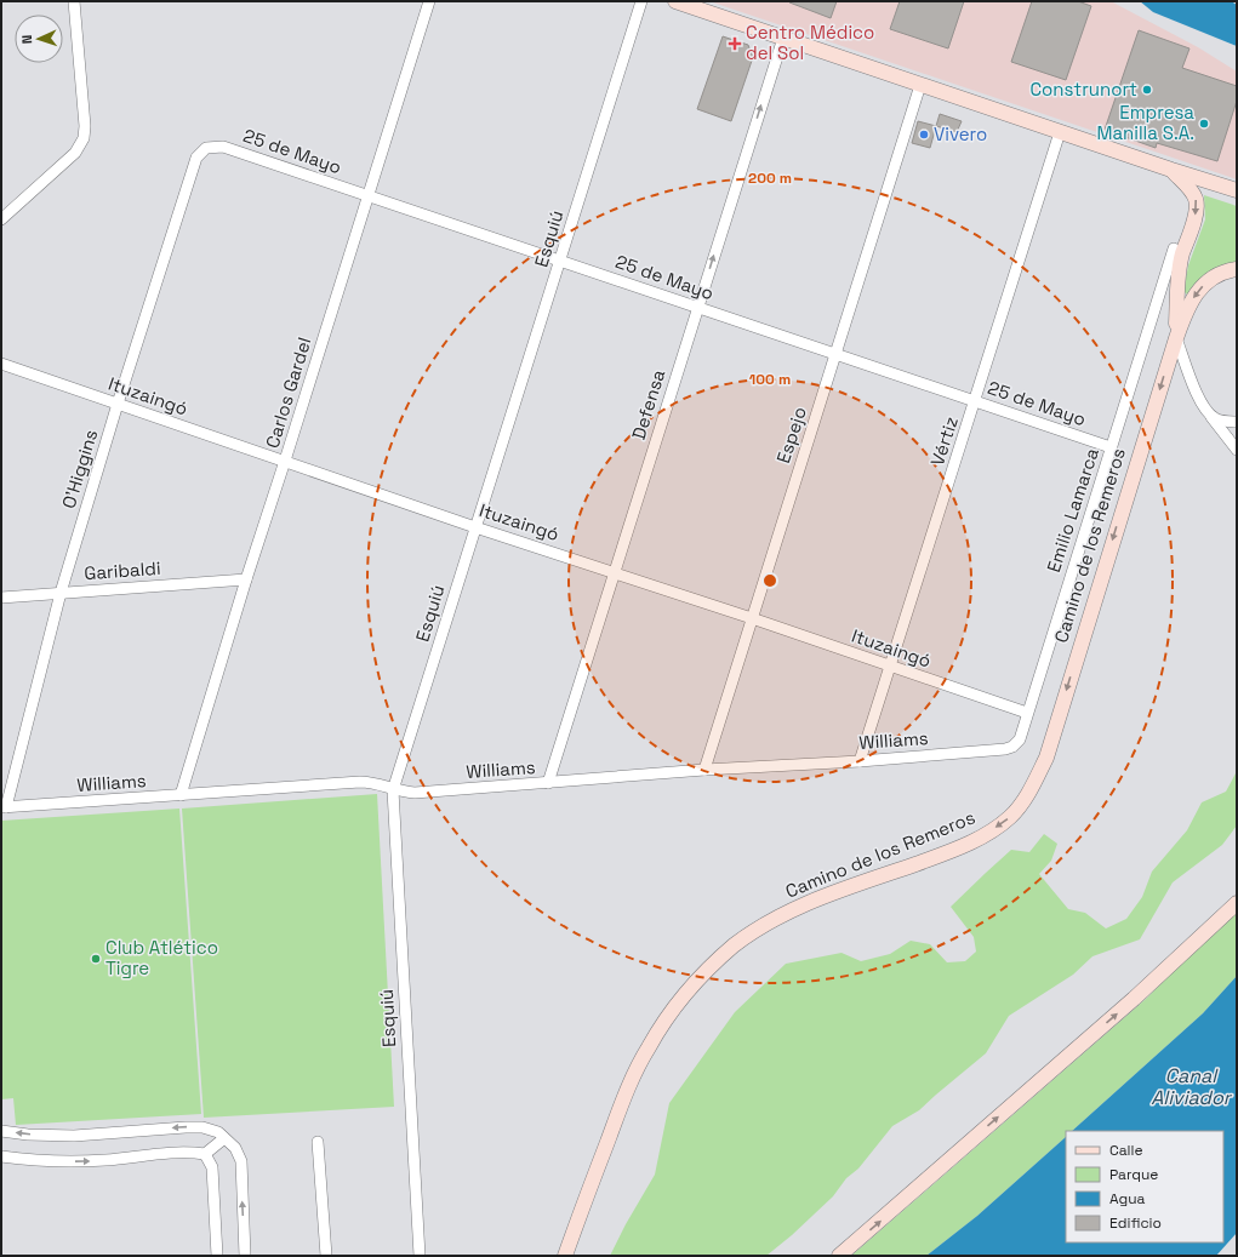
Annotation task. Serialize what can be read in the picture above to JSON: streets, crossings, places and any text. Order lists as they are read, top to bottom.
{
  "streets": {
    "main road": ["Camino de los Remeros"],
    "street": [
      "25 de Mayo",
      "Esquiú",
      "Carlos Gardel",
      "Ituzaingó",
      "Defensa",
      "Espejo",
      "Vértiz",
      "O'Higgins",
      "Emilio Lamarca",
      "Garibaldi",
      "Williams"
    ]
  },
  "crossings": [
    ["25 de Mayo", "Esquiú"],
    ["25 de Mayo", "Carlos Gardel"],
    ["25 de Mayo", "Defensa"],
    ["25 de Mayo", "Espejo"],
    ["25 de Mayo", "Vértiz"],
    ["25 de Mayo", "O'Higgins"],
    ["25 de Mayo", "Emilio Lamarca"],
    ["Esquiú", "Ituzaingó"],
    ["Esquiú", "Williams"],
    ["Carlos Gardel", "Ituzaingó"],
    ["Carlos Gardel", "Garibaldi"],
    ["Carlos Gardel", "Williams"],
    ["Ituzaingó", "Defensa"],
    ["Ituzaingó", "Espejo"],
    ["Ituzaingó", "Vértiz"],
    ["Ituzaingó", "O'Higgins"],
    ["Ituzaingó", "Emilio Lamarca"],
    ["Defensa", "Williams"],
    ["Espejo", "Williams"],
    ["Vértiz", "Williams"],
    ["O'Higgins", "Garibaldi"],
    ["O'Higgins", "Williams"],
    ["Emilio Lamarca", "Williams"]
  ],
  "one_way": ["Defensa", "Camino de los Remeros"],
  "water": ["Canal Aliviador"],
  "places": {
    "health": ["Centro Médico del Sol"],
    "other": [
      "Construnort",
      "Empresa Manilla S.A.",
      "Vivero",
      "Club Atlético Tigre"
    ]
  },
  "legend": [
    "Calle",
    "Parque",
    "Agua",
    "Edificio"
  ],
  "north": "left",
  "rings": ["200 m", "100 m"]
}
